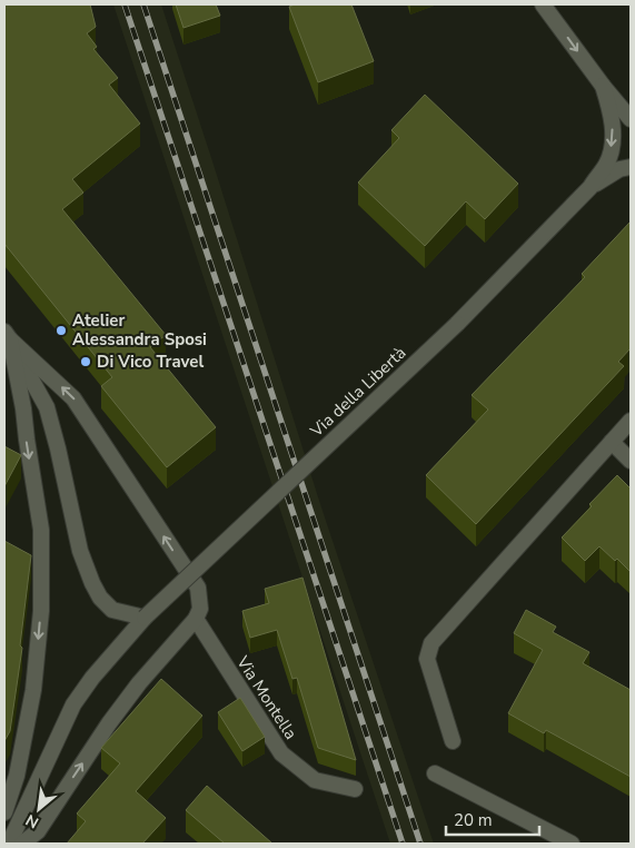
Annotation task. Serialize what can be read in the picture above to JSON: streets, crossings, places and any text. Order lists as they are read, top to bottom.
{
  "streets": {
    "street": ["Via della Libertà", "Via Montella"]
  },
  "places": ["Atelier Alessandra Sposi", "Di Vico Travel"],
  "scale_bar": "20 m",
  "north": "bottom left"
}
